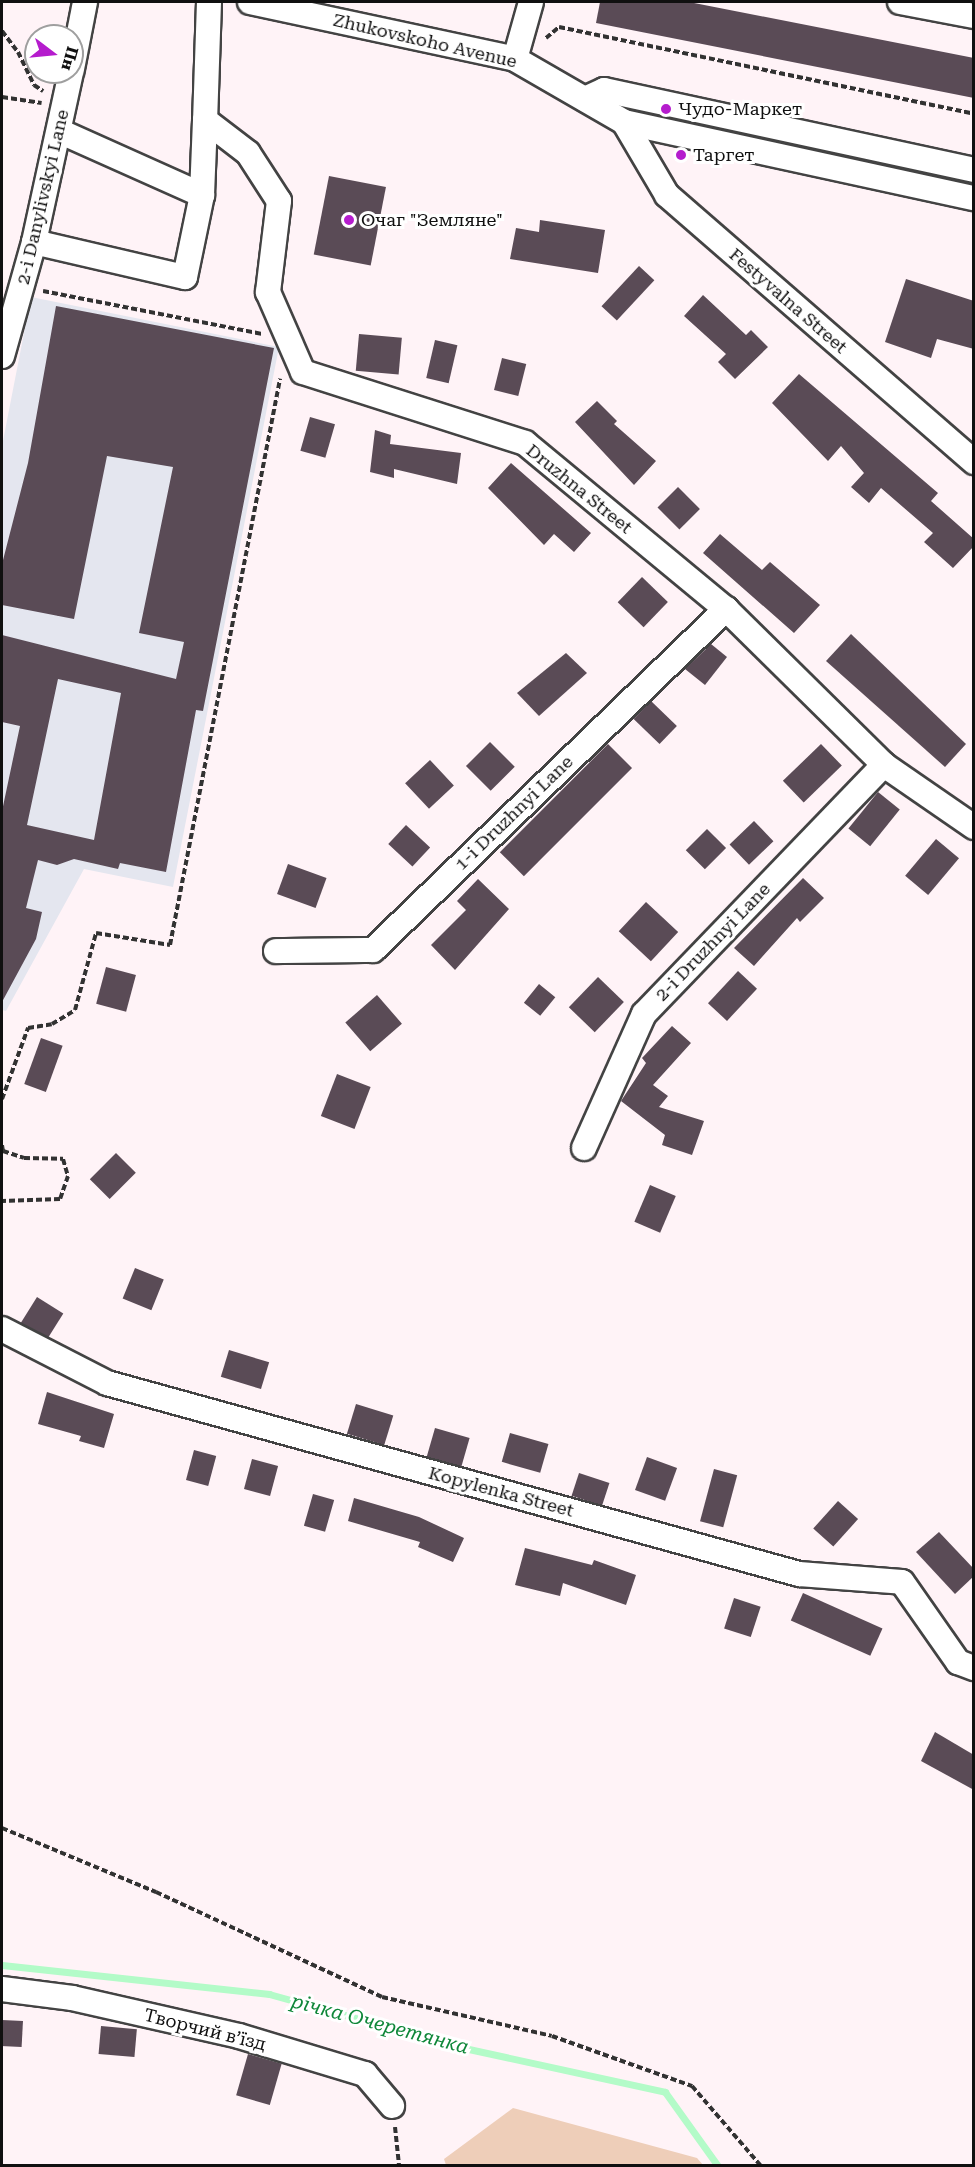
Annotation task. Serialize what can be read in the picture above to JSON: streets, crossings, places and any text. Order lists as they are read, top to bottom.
{
  "streets": {
    "street": [
      "Zhukovskoho Avenue",
      "2-i Danylivskyi Lane",
      "Festyvalna Street",
      "Druzhna Street",
      "1-i Druzhnyi Lane",
      "2-i Druzhnyi Lane",
      "Kopylenka Street",
      "Творчий в’їзд"
    ]
  },
  "crossings": [
    ["Zhukovskoho Avenue", "Festyvalna Street"],
    ["Druzhna Street", "1-i Druzhnyi Lane"],
    ["Druzhna Street", "2-i Druzhnyi Lane"]
  ],
  "water": ["річка Очеретянка"],
  "places": ["Чудо-Маркет", "Таргет", "Очаг \"Земляне\""],
  "north": "right"
}
